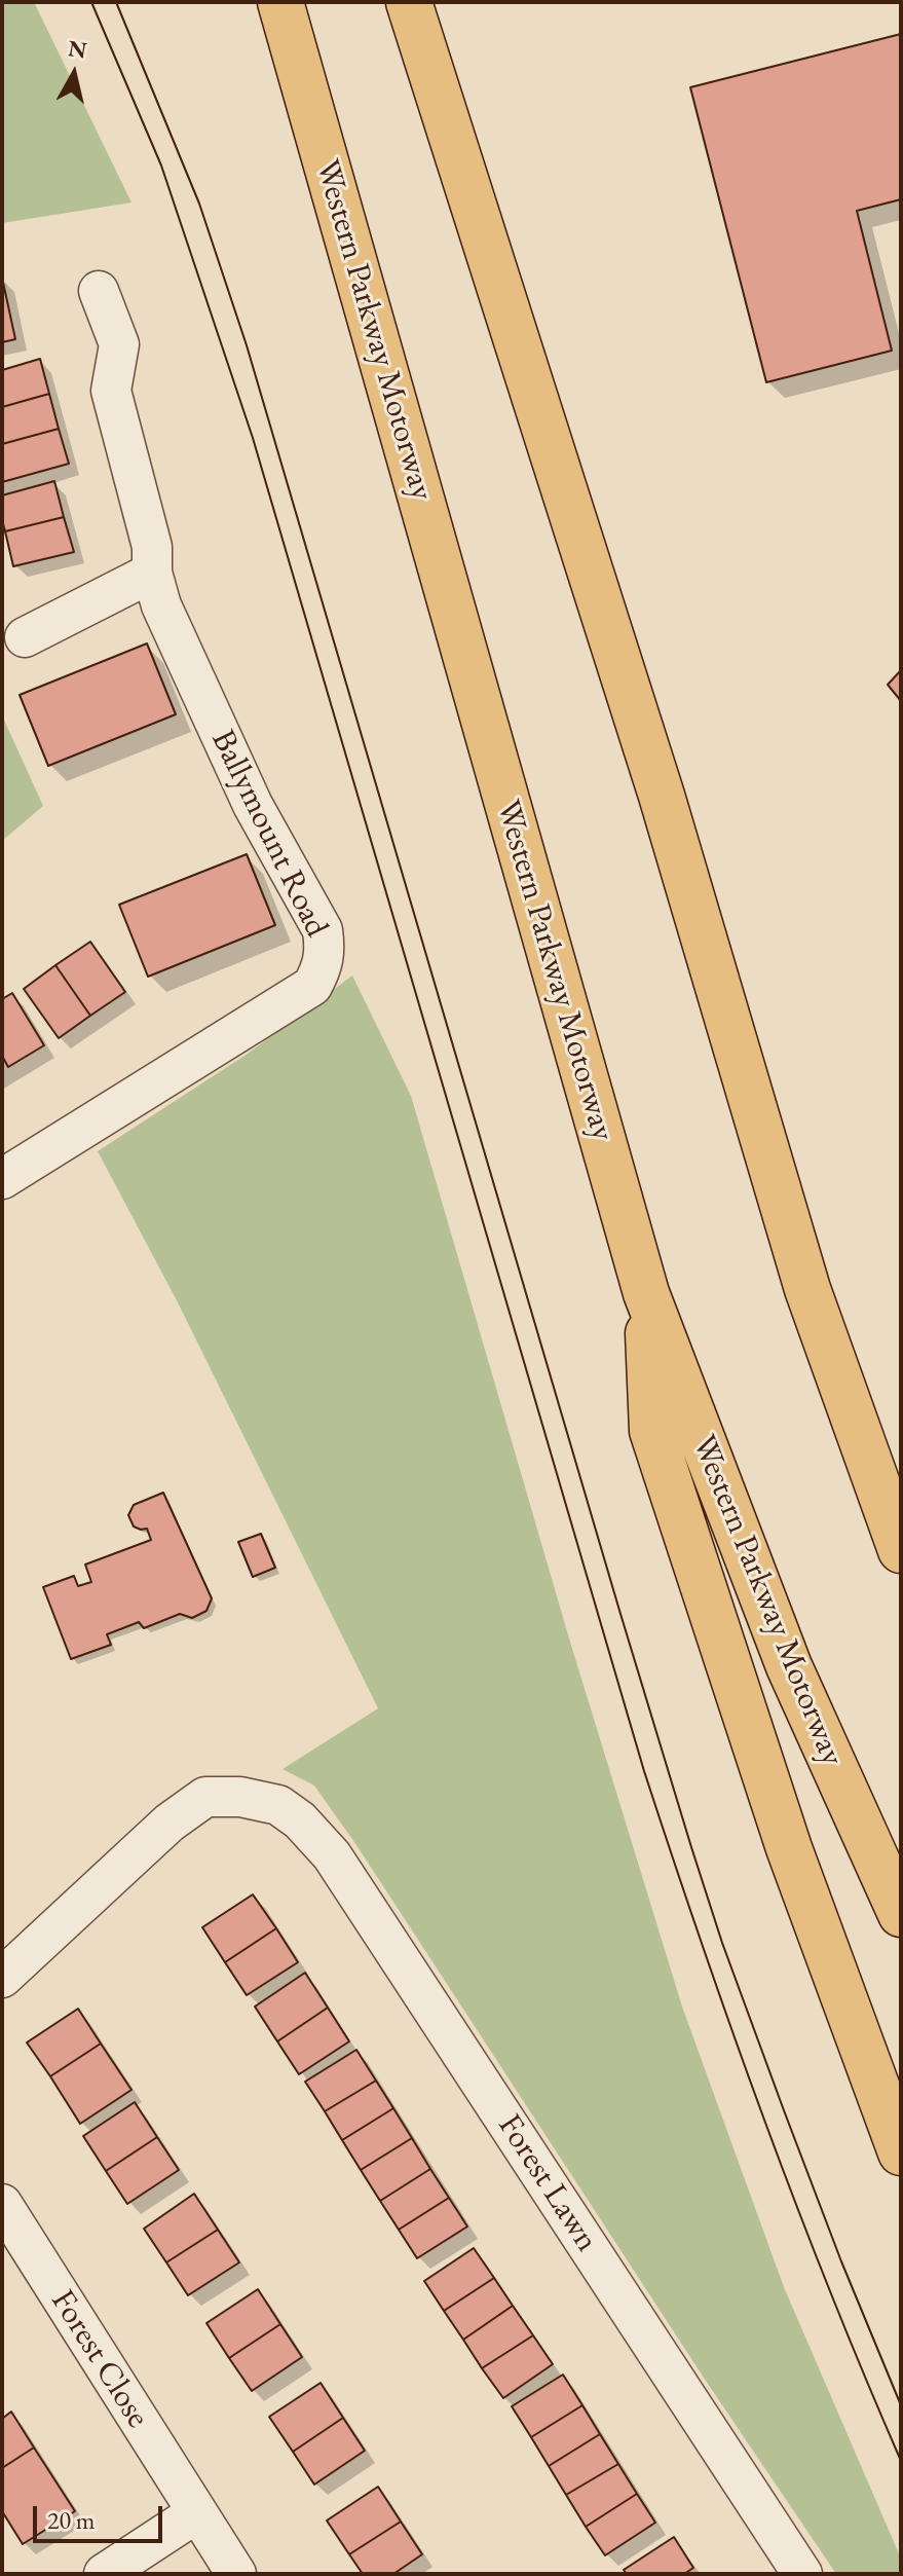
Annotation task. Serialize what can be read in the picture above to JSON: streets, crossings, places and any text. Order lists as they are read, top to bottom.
{
  "streets": {
    "highway": ["Western Parkway Motorway"],
    "street": ["Ballymount Road", "Forest Lawn", "Forest Close"]
  },
  "scale_bar": "20 m",
  "north": "top"
}
